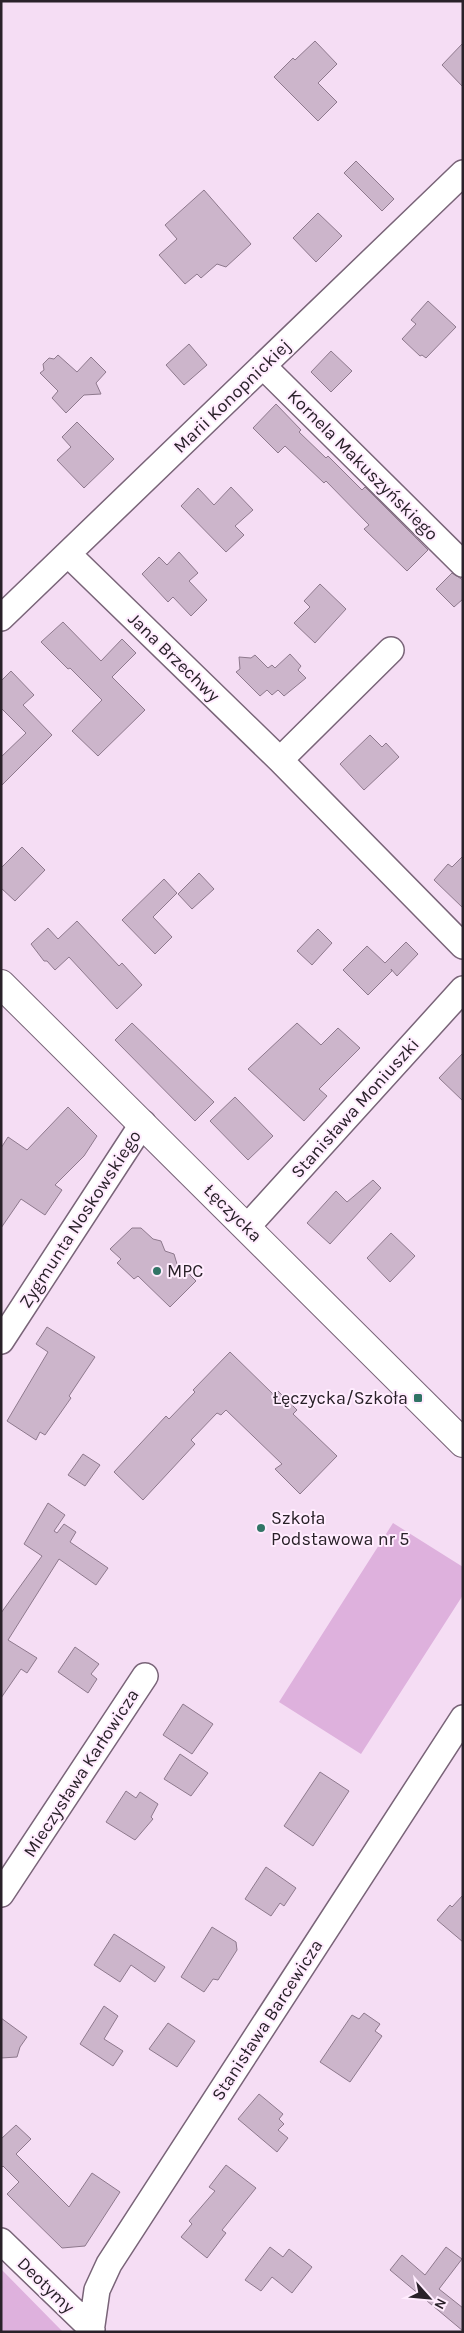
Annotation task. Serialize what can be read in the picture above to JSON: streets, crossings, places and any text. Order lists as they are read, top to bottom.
{
  "streets": {
    "street": [
      "Marii Konopnickiej",
      "Kornela Makuszyńskiego",
      "Jana Brzechwy",
      "Stanisława Moniuszki",
      "Łęczycka",
      "Zygmunta Noskowskiego",
      "Mieczysława Karłowicza",
      "Stanisława Barcewicza",
      "Deotymy"
    ]
  },
  "crossings": [
    ["Marii Konopnickiej", "Kornela Makuszyńskiego"],
    ["Marii Konopnickiej", "Jana Brzechwy"],
    ["Stanisława Moniuszki", "Łęczycka"],
    ["Łęczycka", "Zygmunta Noskowskiego"],
    ["Stanisława Barcewicza", "Deotymy"]
  ],
  "places": {
    "other": ["MPC", "Szkoła Podstawowa nr 5"],
    "transit": ["Łęczycka/Szkoła"]
  },
  "north": "bottom right"
}
